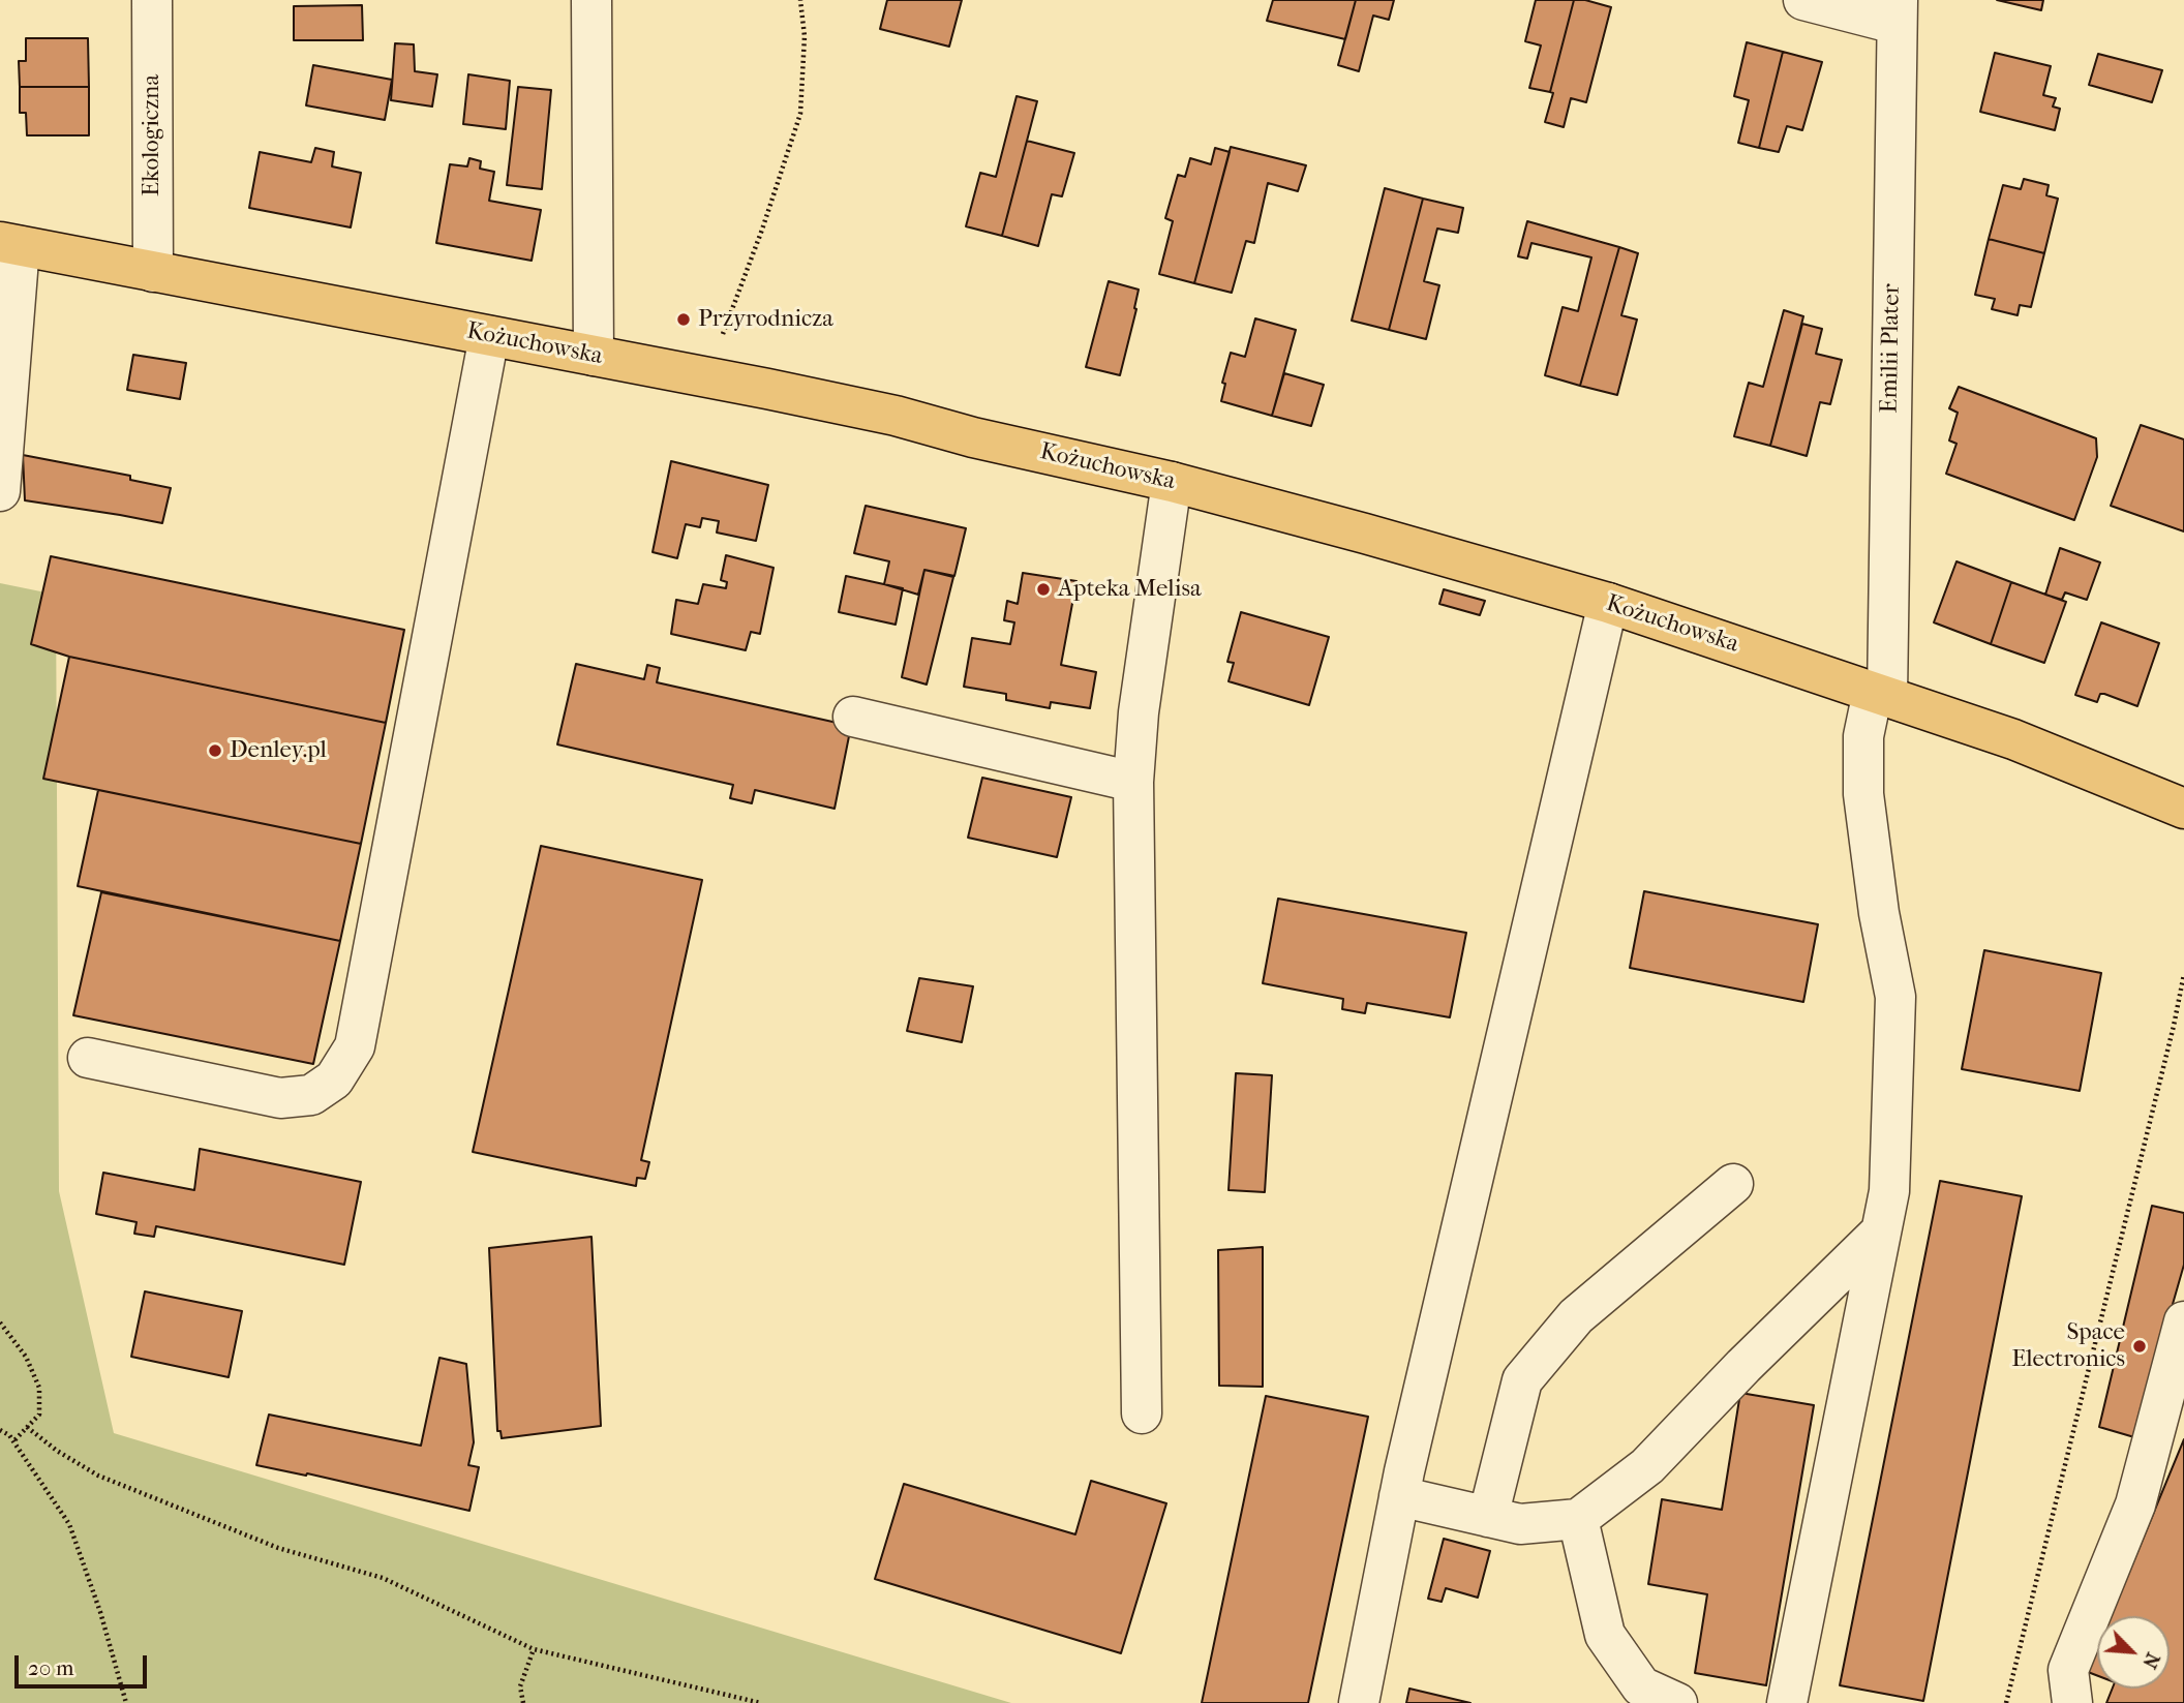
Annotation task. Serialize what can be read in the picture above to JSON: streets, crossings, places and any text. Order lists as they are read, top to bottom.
{
  "streets": {
    "main road": ["Kożuchowska"],
    "street": ["Ekologiczna", "Emilii Plater"]
  },
  "crossings": [
    ["Ekologiczna", "Kożuchowska"],
    ["Kożuchowska", "Emilii Plater"]
  ],
  "places": [
    "Przyrodnicza",
    "Apteka Melisa",
    "Denley.pl",
    "Space Electronics"
  ],
  "scale_bar": "20 m",
  "north": "bottom right"
}
